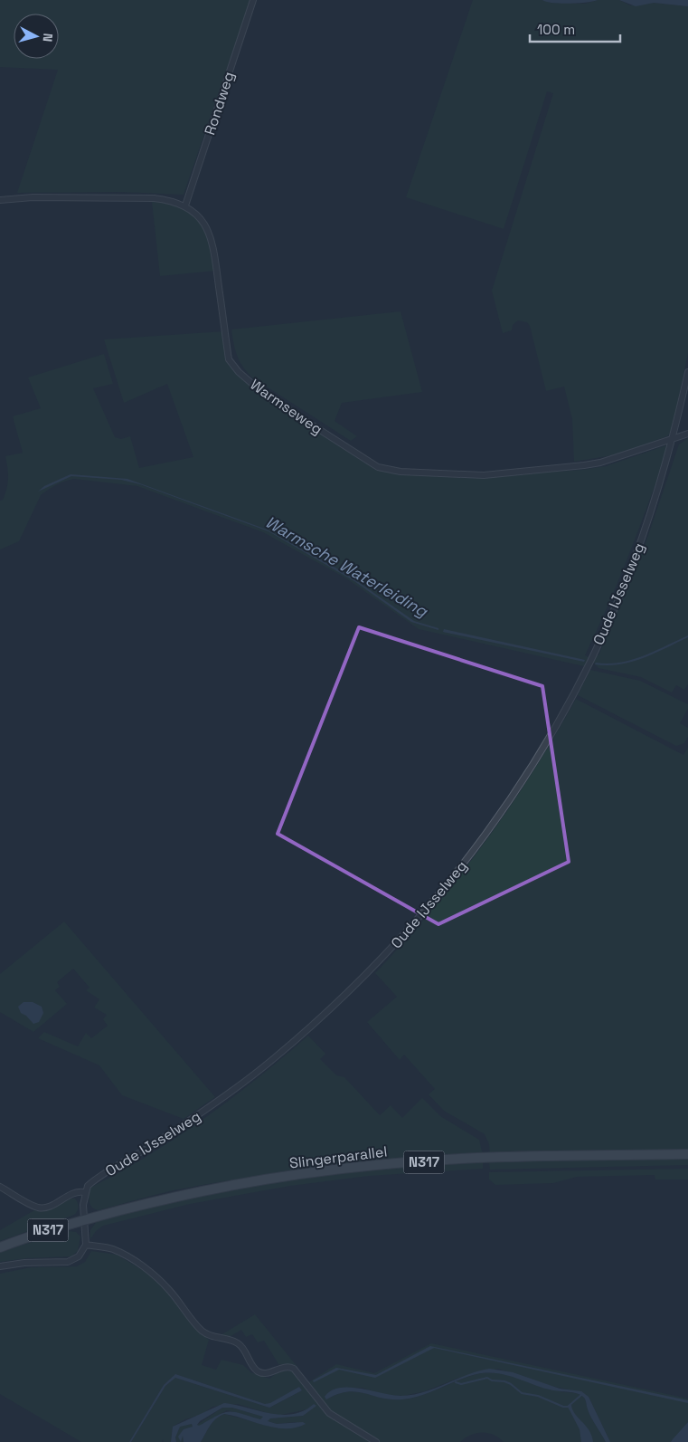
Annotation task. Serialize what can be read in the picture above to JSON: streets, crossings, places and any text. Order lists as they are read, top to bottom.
{
  "streets": {
    "main road": ["Slingerparallel", "N317"],
    "street": ["Rondweg", "Warmseweg", "Oude IJsselweg"]
  },
  "crossings": [
    ["Rondweg", "Warmseweg"],
    ["Warmseweg", "Oude IJsselweg"]
  ],
  "water": ["Warmsche Waterleiding"],
  "scale_bar": "100 m",
  "north": "right"
}
